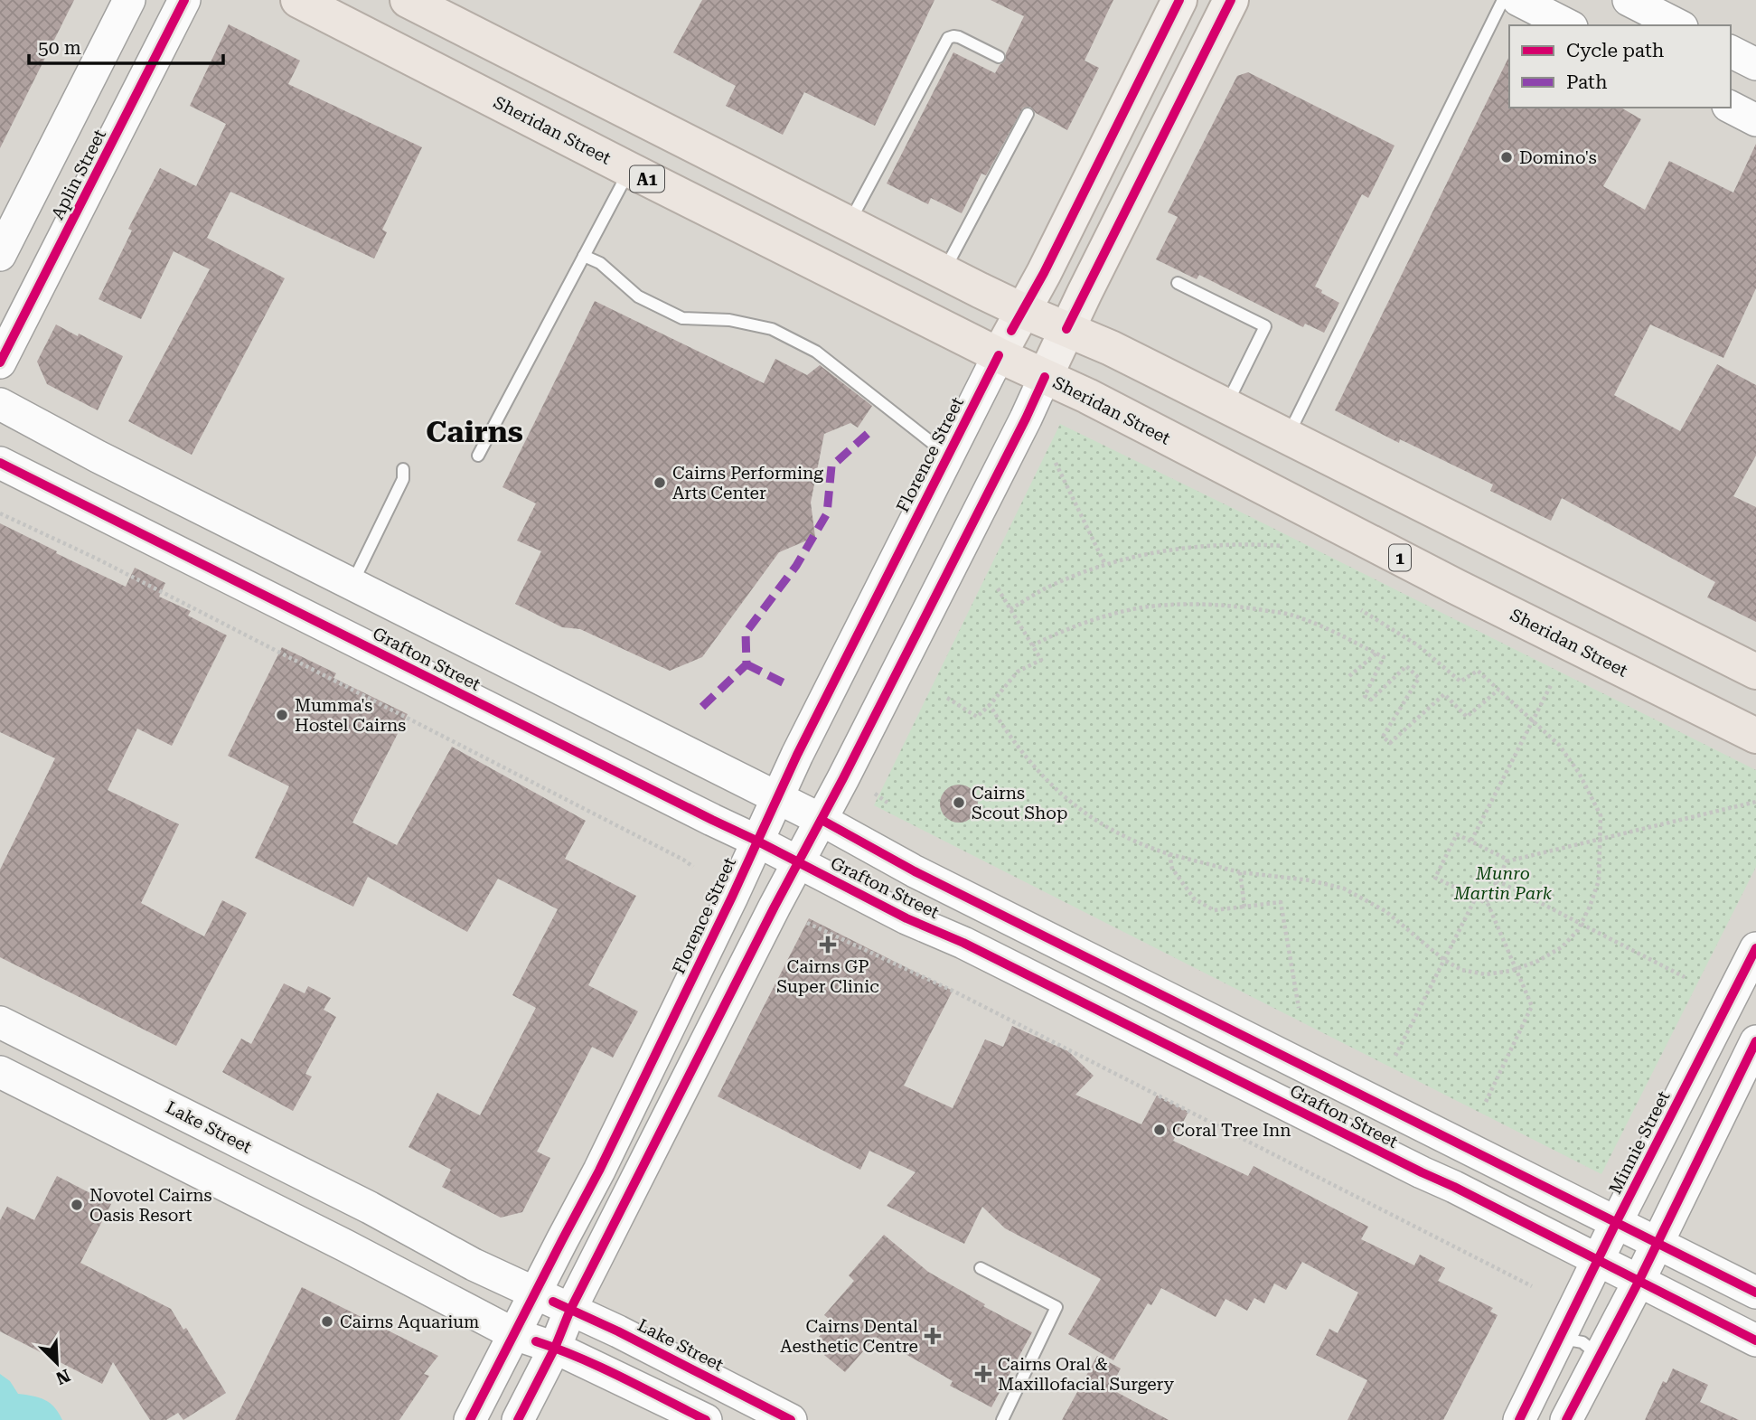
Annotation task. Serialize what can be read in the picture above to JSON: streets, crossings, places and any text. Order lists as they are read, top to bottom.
{
  "streets": {
    "highway": ["Sheridan Street", "A1", "1"],
    "main road": ["Florence Street"],
    "street": [
      "Aplin Street",
      "Grafton Street",
      "Lake Street",
      "Minnie Street"
    ]
  },
  "crossings": [
    ["Sheridan Street", "Florence Street"],
    ["Florence Street", "Grafton Street"],
    ["Florence Street", "Lake Street"],
    ["Grafton Street", "Minnie Street"]
  ],
  "districts": ["Cairns"],
  "parks": ["Munro Martin Park"],
  "places": {
    "other": [
      "Domino's",
      "Cairns Performing Arts Center",
      "Mumma's Hostel Cairns",
      "Cairns Scout Shop",
      "Coral Tree Inn",
      "Novotel Cairns Oasis Resort",
      "Cairns Aquarium"
    ],
    "health": ["Cairns GP Super Clinic", "Cairns Dental Aesthetic Centre", "Cairns Oral & Maxillofacial Surgery"]
  },
  "legend": ["Cycle path", "Path"],
  "scale_bar": "50 m",
  "north": "bottom right"
}
